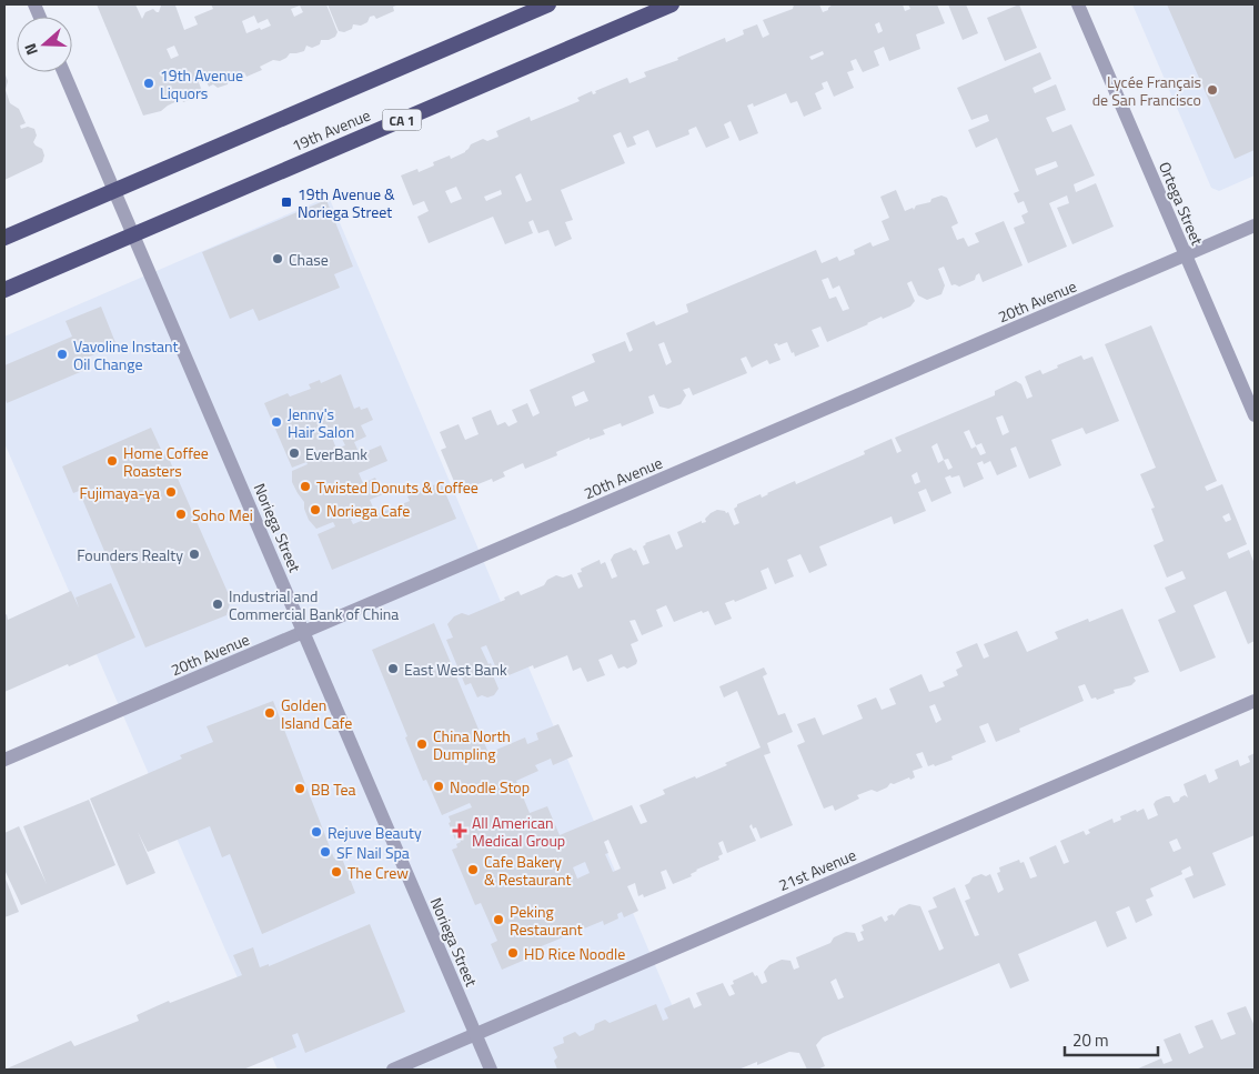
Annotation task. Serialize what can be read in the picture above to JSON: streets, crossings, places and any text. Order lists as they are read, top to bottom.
{
  "streets": {
    "highway": ["CA 1", "19th Avenue"],
    "street": [
      "Ortega Street",
      "20th Avenue",
      "Noriega Street",
      "21st Avenue"
    ]
  },
  "crossings": [
    ["19th Avenue", "Noriega Street"],
    ["Ortega Street", "20th Avenue"],
    ["20th Avenue", "Noriega Street"],
    ["Noriega Street", "21st Avenue"]
  ],
  "places": {
    "other": [
      "19th Avenue Liquors",
      "Lycée Français de San Francisco",
      "Chase",
      "Vavoline Instant Oil Change",
      "Jenny's Hair Salon",
      "EverBank",
      "Home Coffee Roasters",
      "Twisted Donuts & Coffee",
      "Fujimaya-ya",
      "Noriega Cafe",
      "Soho Mei",
      "Founders Realty",
      "Industrial and Commercial Bank of China",
      "East West Bank",
      "Golden Island Cafe",
      "China North Dumpling",
      "Noodle Stop",
      "BB Tea",
      "Rejuve Beauty",
      "SF Nail Spa",
      "Cafe Bakery & Restaurant",
      "The Crew",
      "Peking Restaurant",
      "HD Rice Noodle"
    ],
    "transit": ["19th Avenue & Noriega Street"],
    "health": ["All American Medical Group"]
  },
  "scale_bar": "20 m",
  "north": "left"
}
